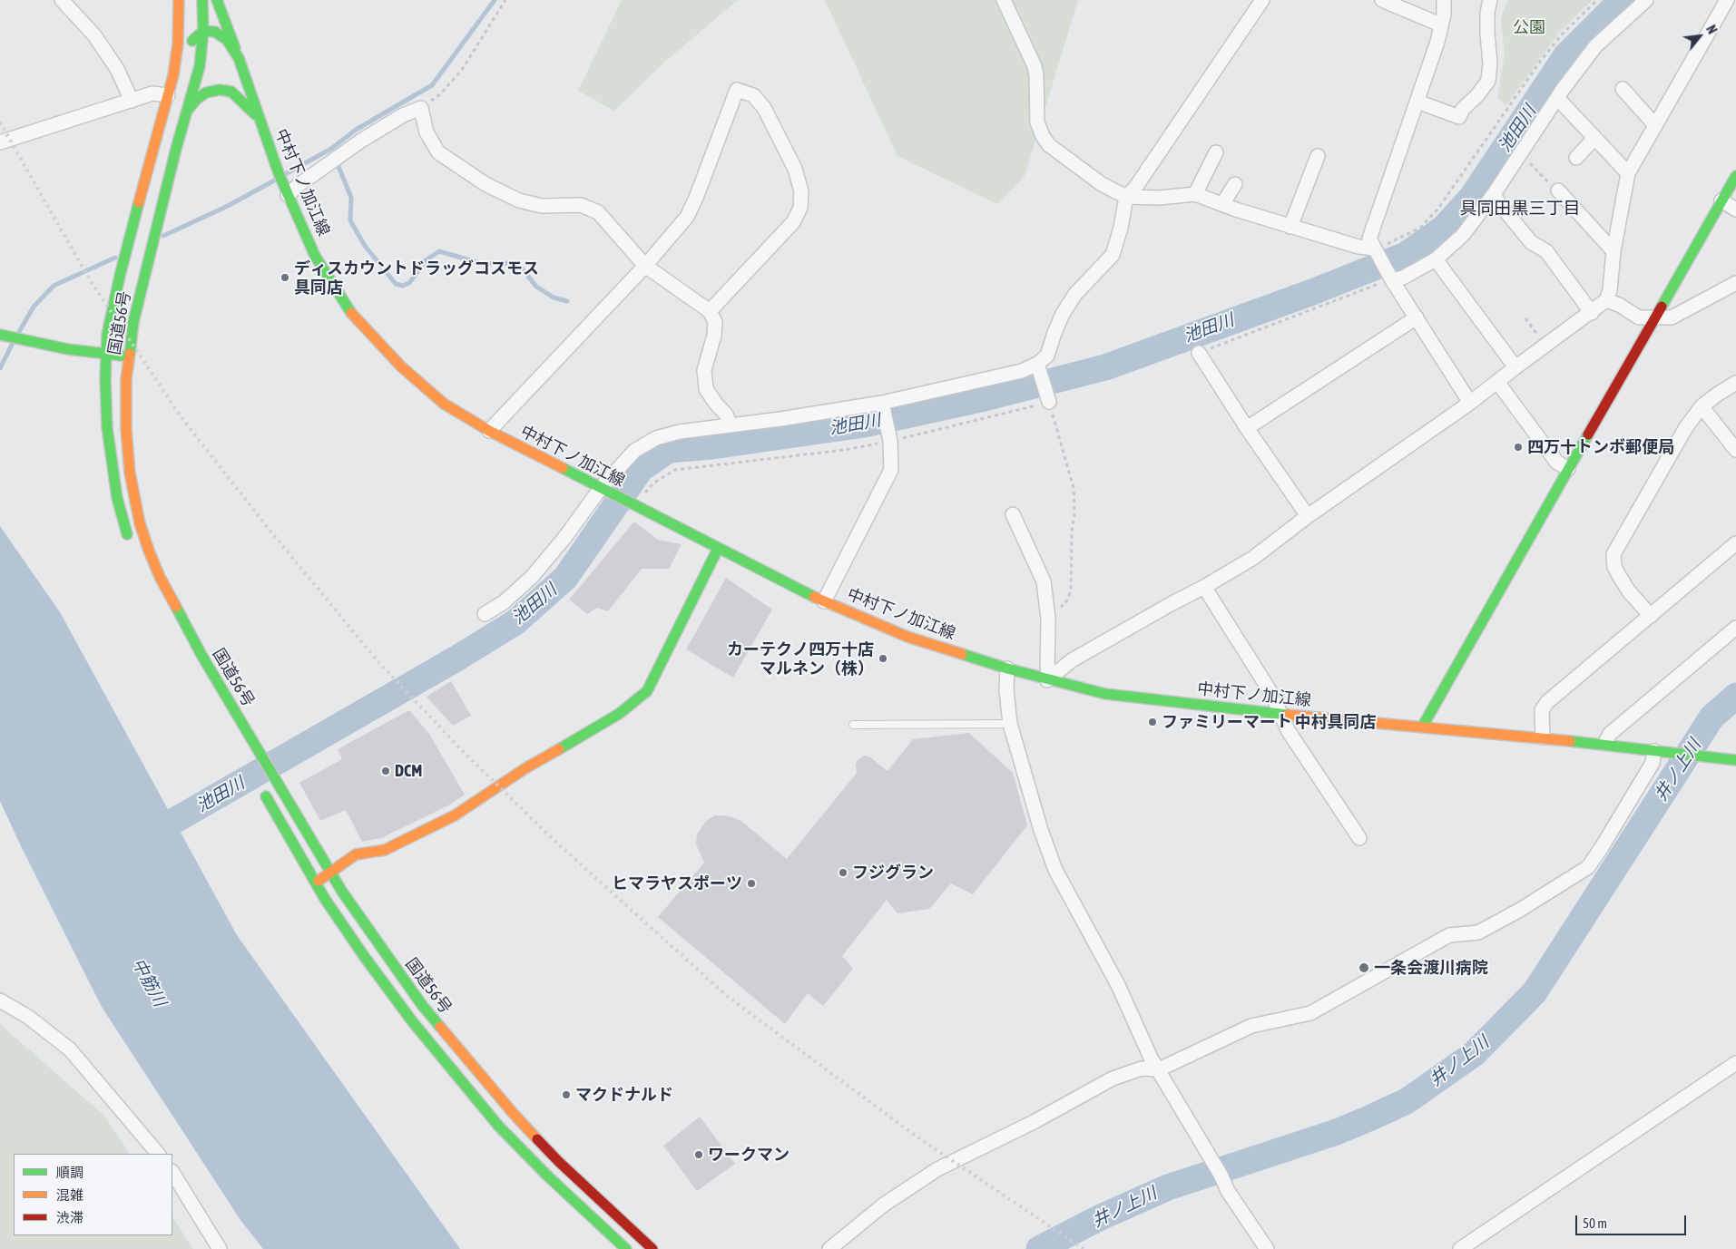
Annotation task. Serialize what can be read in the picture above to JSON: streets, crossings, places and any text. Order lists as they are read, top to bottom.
{
  "streets": {
    "main road": ["中村下ノ加江線", "国道56号"]
  },
  "crossings": [
    ["中村下ノ加江線", "国道56号"]
  ],
  "districts": ["具同田黒三丁目"],
  "water": ["池田川", "井ノ上川", "中筋川"],
  "parks": ["公園"],
  "places": [
    "ディスカウントドラッグコスモス 具同店",
    "四万十トンボ郵便局",
    "カーテクノ四万十店 マルネン（株）",
    "ファミリーマート 中村具同店",
    "DCM",
    "フジグラン",
    "ヒマラヤスポーツ",
    "一条会渡川病院",
    "マクドナルド",
    "ワークマン"
  ],
  "legend": ["順調", "混雑", "渋滞"],
  "scale_bar": "50 m",
  "north": "top right"
}
